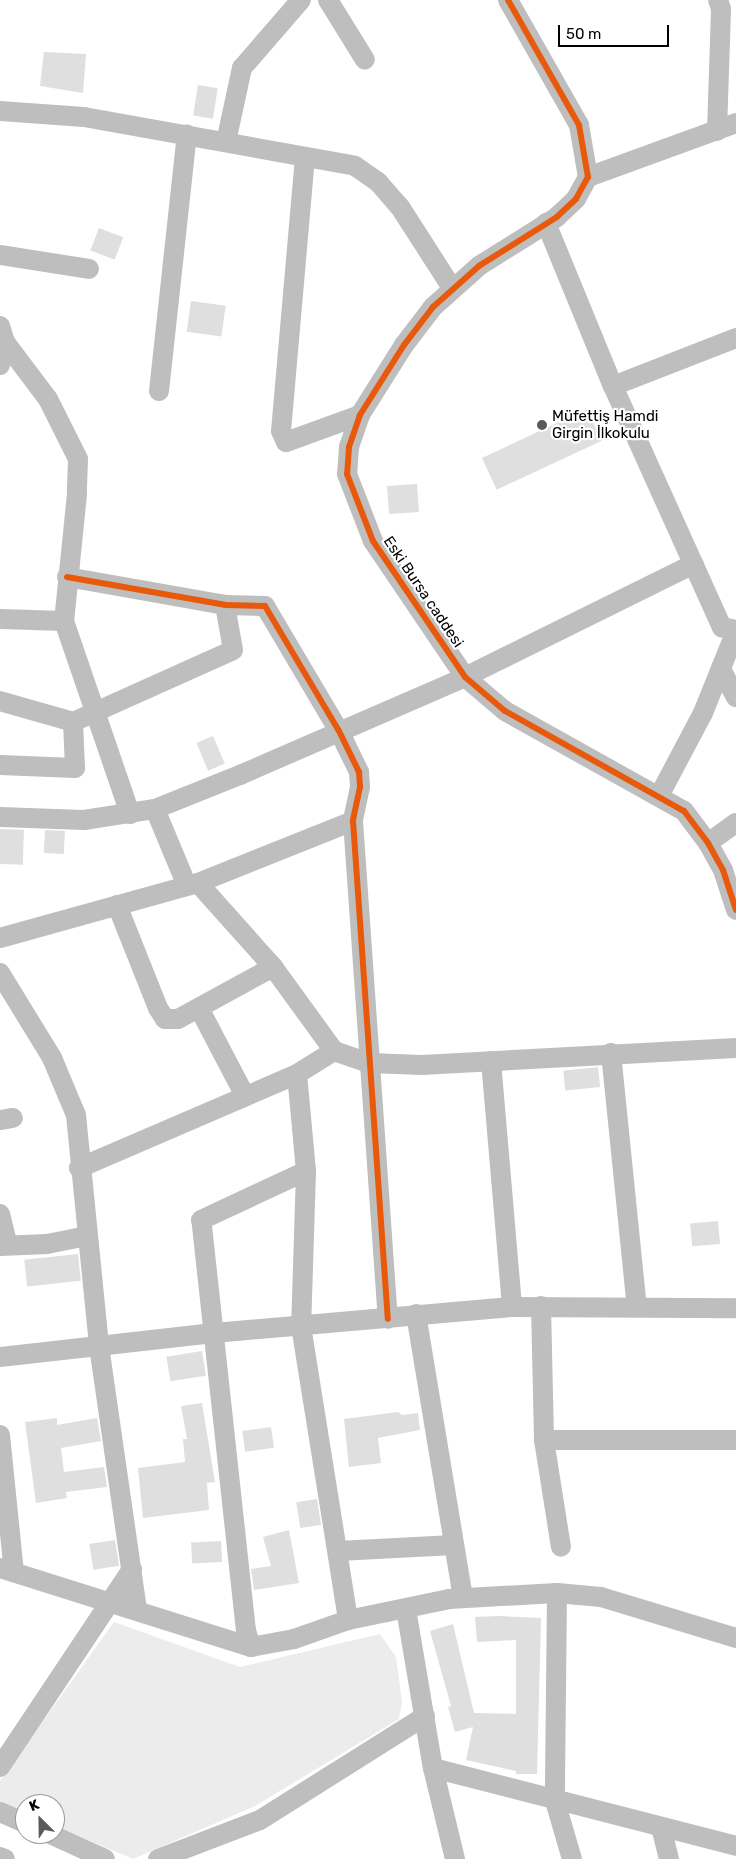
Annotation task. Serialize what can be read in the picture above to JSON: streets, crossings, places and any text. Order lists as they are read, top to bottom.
{
  "streets": {
    "street": ["Eski Bursa caddesi"]
  },
  "places": ["Müfettiş Hamdi Girgin İlkokulu"],
  "scale_bar": "50 m",
  "north": "top left"
}
